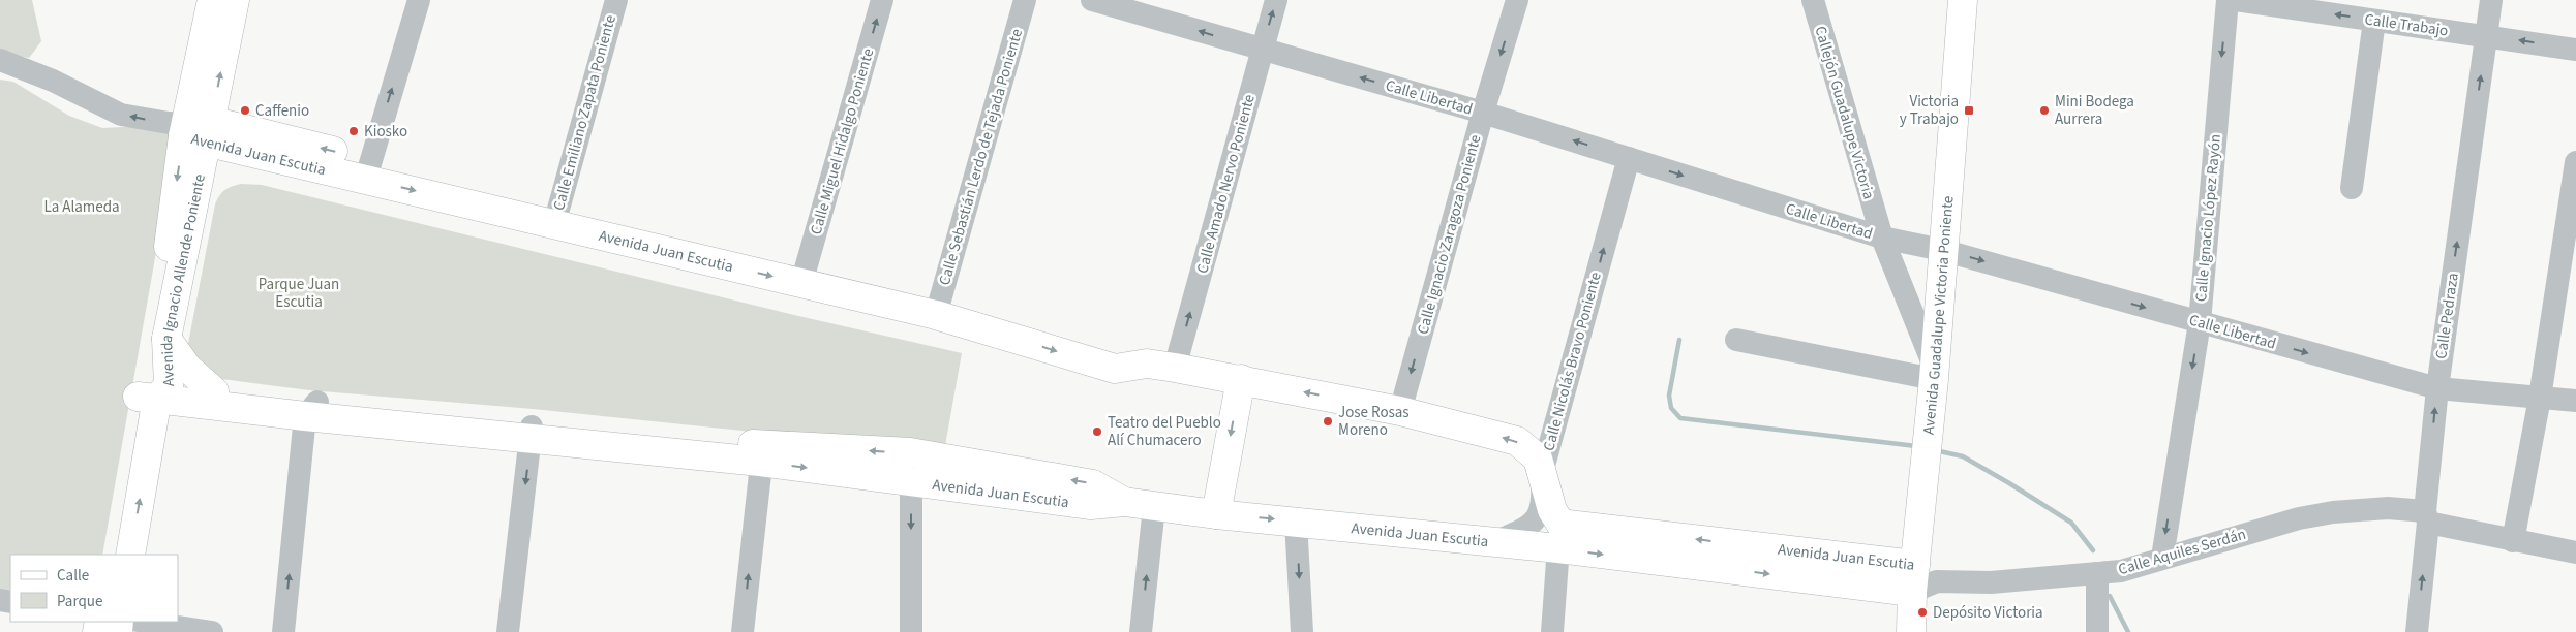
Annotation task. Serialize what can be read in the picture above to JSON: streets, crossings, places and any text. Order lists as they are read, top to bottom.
{
  "streets": {
    "main road": ["Avenida Juan Escutia", "Avenida Ignacio Allende Poniente", "Avenida Guadalupe Victoria Poniente"],
    "street": [
      "Calle Trabajo",
      "Calle Libertad",
      "Calle Emiliano Zapata Poniente",
      "Callejón Guadalupe Victoria",
      "Calle Miguel Hidalgo Poniente",
      "Calle Sebastián Lerdo de Tejada Poniente",
      "Calle Amado Nervo Poniente",
      "Calle Ignacio López Rayón",
      "Calle Ignacio Zaragoza Poniente",
      "Calle Pedraza",
      "Calle Nicolás Bravo Poniente",
      "Calle Aquiles Serdán"
    ]
  },
  "crossings": [
    ["Calle Trabajo", "Calle Pedraza"],
    ["Calle Libertad", "Callejón Guadalupe Victoria"],
    ["Calle Libertad", "Calle Amado Nervo Poniente"],
    ["Calle Libertad", "Calle Ignacio López Rayón"],
    ["Calle Libertad", "Calle Ignacio Zaragoza Poniente"],
    ["Calle Libertad", "Avenida Guadalupe Victoria Poniente"],
    ["Calle Libertad", "Calle Pedraza"],
    ["Calle Libertad", "Calle Nicolás Bravo Poniente"],
    ["Calle Emiliano Zapata Poniente", "Avenida Juan Escutia"],
    ["Callejón Guadalupe Victoria", "Avenida Guadalupe Victoria Poniente"],
    ["Calle Miguel Hidalgo Poniente", "Avenida Juan Escutia"],
    ["Avenida Juan Escutia", "Calle Sebastián Lerdo de Tejada Poniente"],
    ["Avenida Juan Escutia", "Calle Amado Nervo Poniente"],
    ["Avenida Juan Escutia", "Calle Ignacio Zaragoza Poniente"],
    ["Avenida Juan Escutia", "Avenida Ignacio Allende Poniente"],
    ["Avenida Juan Escutia", "Avenida Guadalupe Victoria Poniente"],
    ["Avenida Juan Escutia", "Calle Nicolás Bravo Poniente"],
    ["Avenida Juan Escutia", "Calle Aquiles Serdán"],
    ["Calle Ignacio López Rayón", "Calle Aquiles Serdán"],
    ["Avenida Guadalupe Victoria Poniente", "Calle Aquiles Serdán"],
    ["Calle Pedraza", "Calle Aquiles Serdán"]
  ],
  "one_way": [
    "Calle Trabajo",
    "Calle Miguel Hidalgo Poniente",
    "Calle Amado Nervo Poniente",
    "Calle Ignacio Zaragoza Poniente",
    "Calle Nicolás Bravo Poniente"
  ],
  "parks": ["La Alameda", "Parque Juan Escutia"],
  "places": {
    "other": [
      "Caffenio",
      "Mini Bodega Aurrera",
      "Kiosko",
      "Jose Rosas Moreno",
      "Teatro del Pueblo Alí Chumacero",
      "Depósito Victoria"
    ],
    "transit": ["Victoria y Trabajo"]
  },
  "legend": ["Calle", "Parque"]
}
